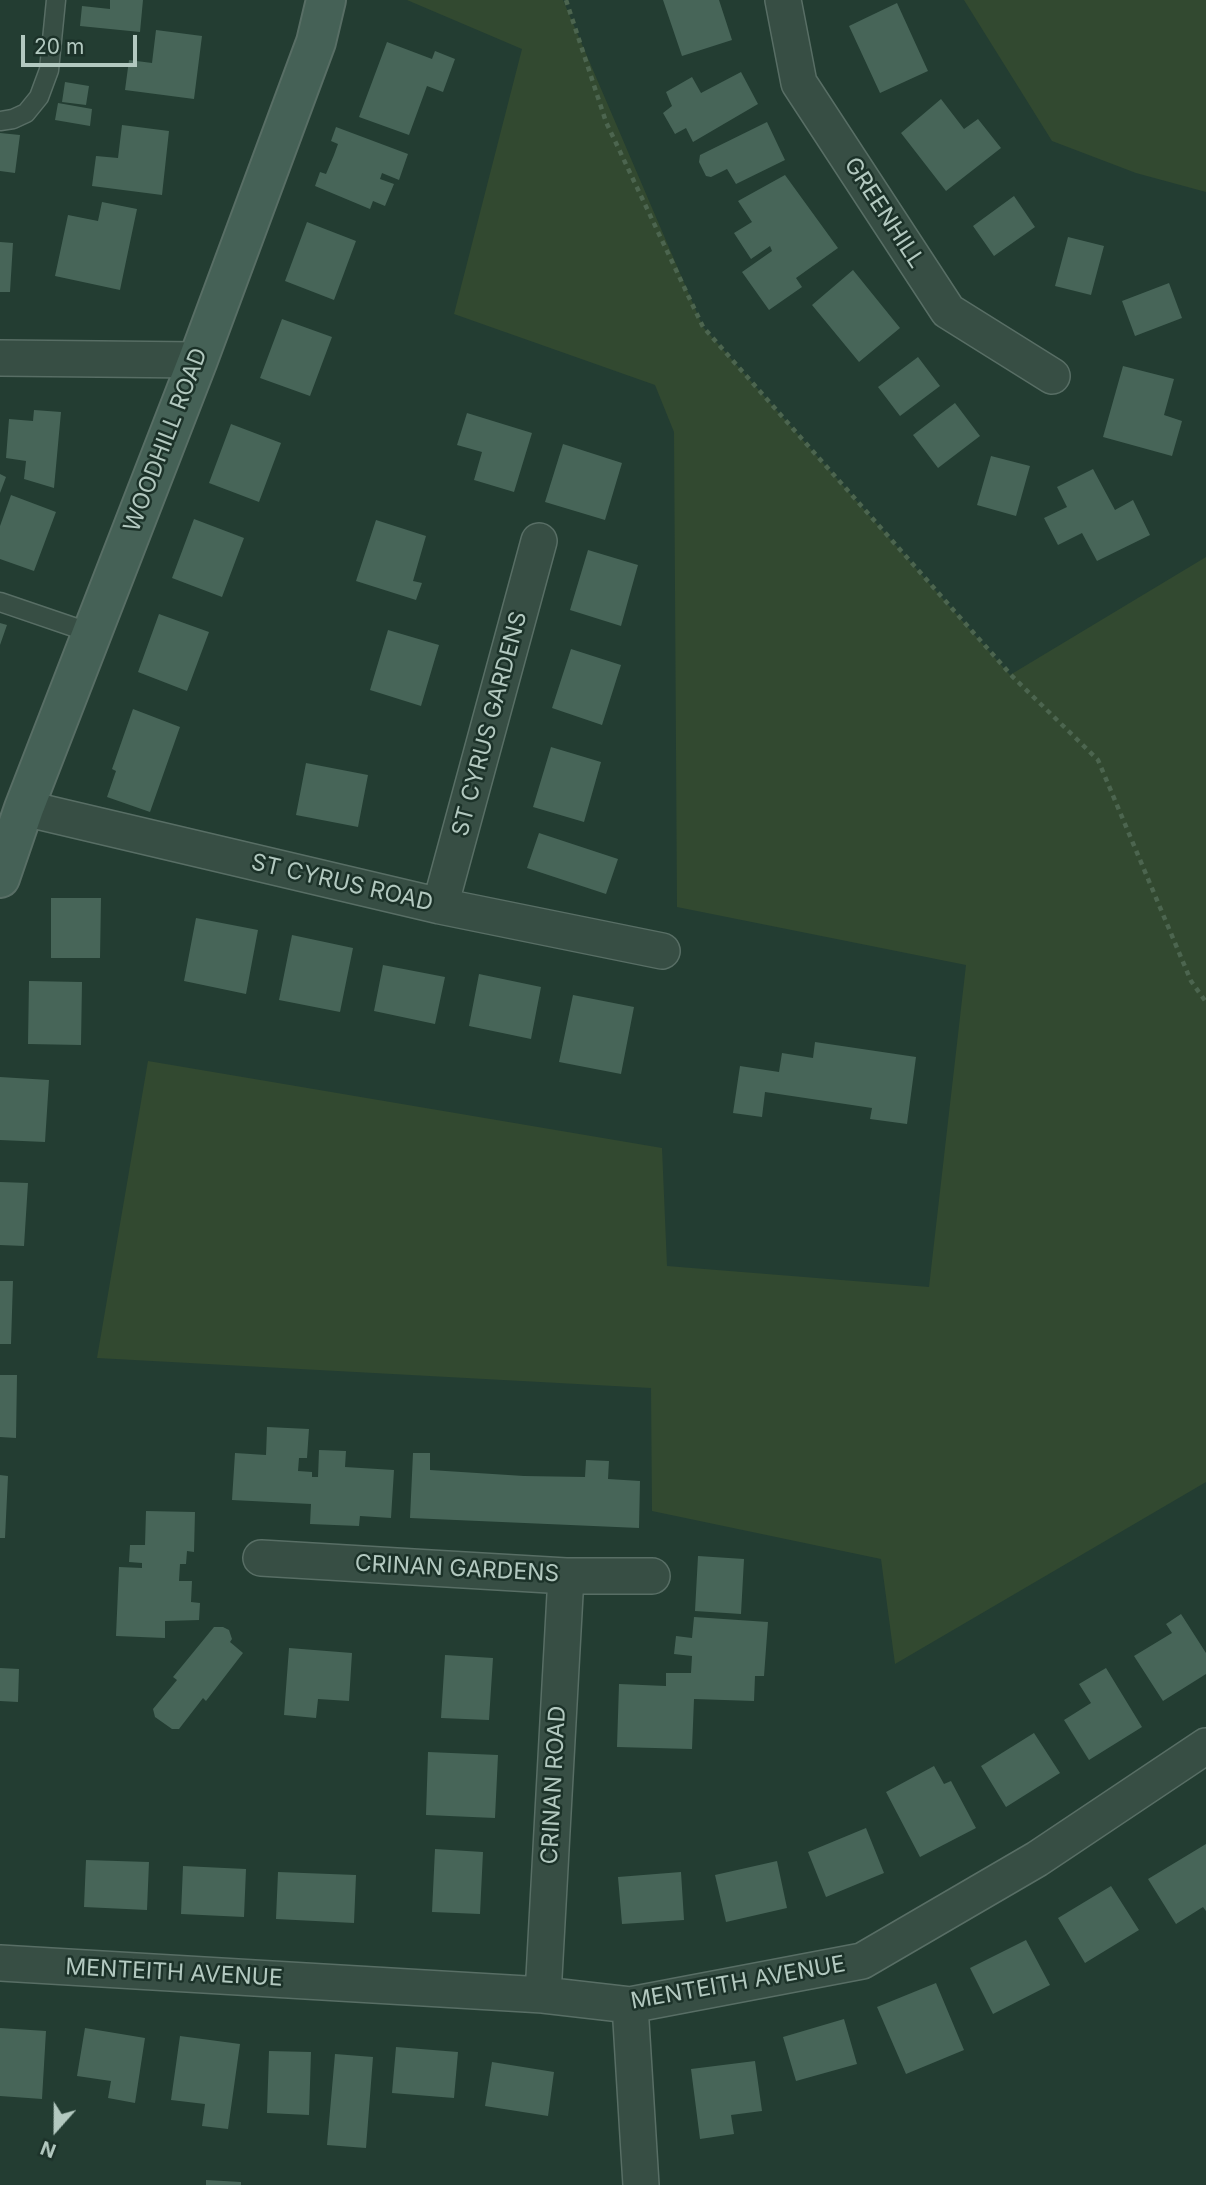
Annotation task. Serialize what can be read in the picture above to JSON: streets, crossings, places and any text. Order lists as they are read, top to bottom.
{
  "streets": {
    "street": [
      "GREENHILL",
      "WOODHILL ROAD",
      "ST CYRUS GARDENS",
      "ST CYRUS ROAD",
      "CRINAN GARDENS",
      "CRINAN ROAD",
      "MENTEITH AVENUE"
    ]
  },
  "crossings": [
    ["WOODHILL ROAD", "ST CYRUS ROAD"],
    ["ST CYRUS GARDENS", "ST CYRUS ROAD"],
    ["CRINAN GARDENS", "CRINAN ROAD"],
    ["CRINAN ROAD", "MENTEITH AVENUE"]
  ],
  "scale_bar": "20 m",
  "north": "bottom"
}
